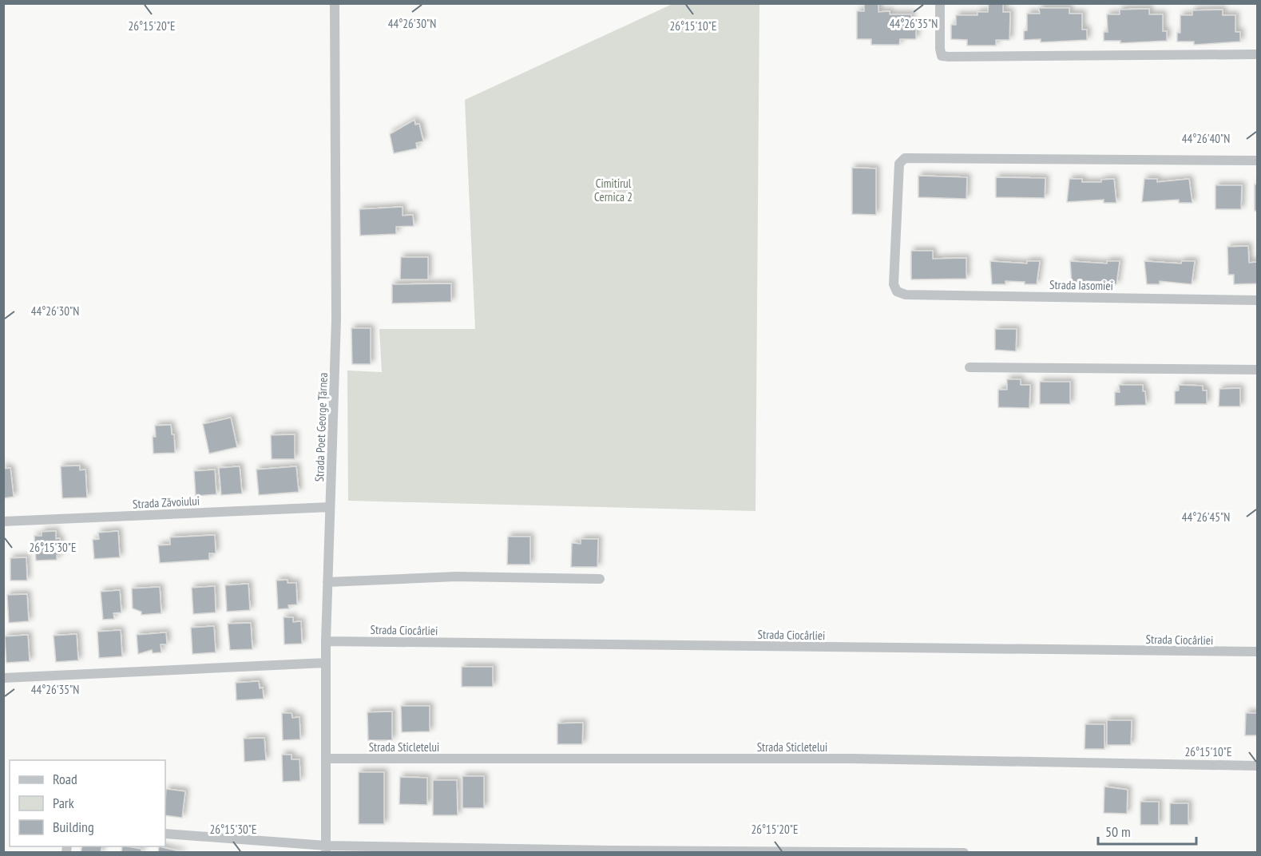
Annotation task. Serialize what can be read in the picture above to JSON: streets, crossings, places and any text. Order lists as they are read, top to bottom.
{
  "streets": {
    "street": [
      "Strada Iasomiei",
      "Strada Poet George Țărnea",
      "Strada Zăvoiului",
      "Strada Ciocârliei",
      "Strada Sticletelui"
    ]
  },
  "crossings": [
    ["Strada Poet George Țărnea", "Strada Zăvoiului"],
    ["Strada Poet George Țărnea", "Strada Ciocârliei"],
    ["Strada Poet George Țărnea", "Strada Sticletelui"]
  ],
  "parks": ["Cimitirul Cernica 2"],
  "legend": ["Road", "Park", "Building"],
  "scale_bar": "50 m",
  "coordinates": [
    "44°26'35\"N",
    "44°26'30\"N",
    "26°15'20\"E",
    "26°15'10\"E",
    "44°26'40\"N",
    "44°26'45\"N",
    "26°15'30\"E"
  ]
}
